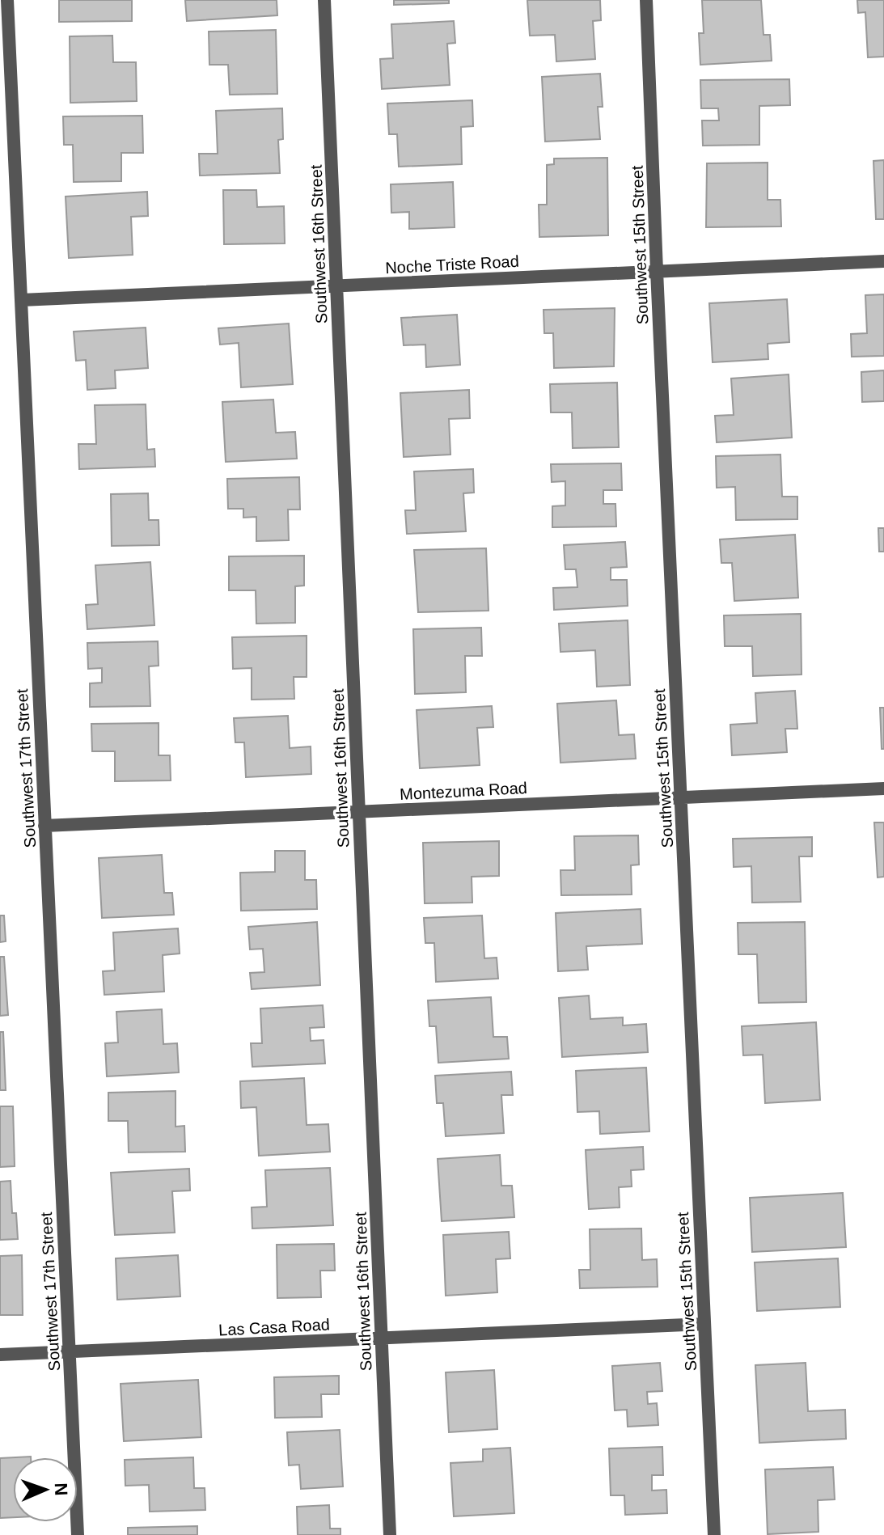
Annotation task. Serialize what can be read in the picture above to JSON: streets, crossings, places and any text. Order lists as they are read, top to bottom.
{
  "streets": {
    "street": [
      "Southwest 16th Street",
      "Southwest 15th Street",
      "Noche Triste Road",
      "Southwest 17th Street",
      "Montezuma Road",
      "Las Casa Road"
    ]
  },
  "crossings": [
    ["Southwest 16th Street", "Noche Triste Road"],
    ["Southwest 16th Street", "Montezuma Road"],
    ["Southwest 16th Street", "Las Casa Road"],
    ["Southwest 15th Street", "Noche Triste Road"],
    ["Southwest 15th Street", "Montezuma Road"],
    ["Southwest 15th Street", "Las Casa Road"],
    ["Noche Triste Road", "Southwest 17th Street"],
    ["Southwest 17th Street", "Montezuma Road"],
    ["Southwest 17th Street", "Las Casa Road"]
  ],
  "north": "right"
}
